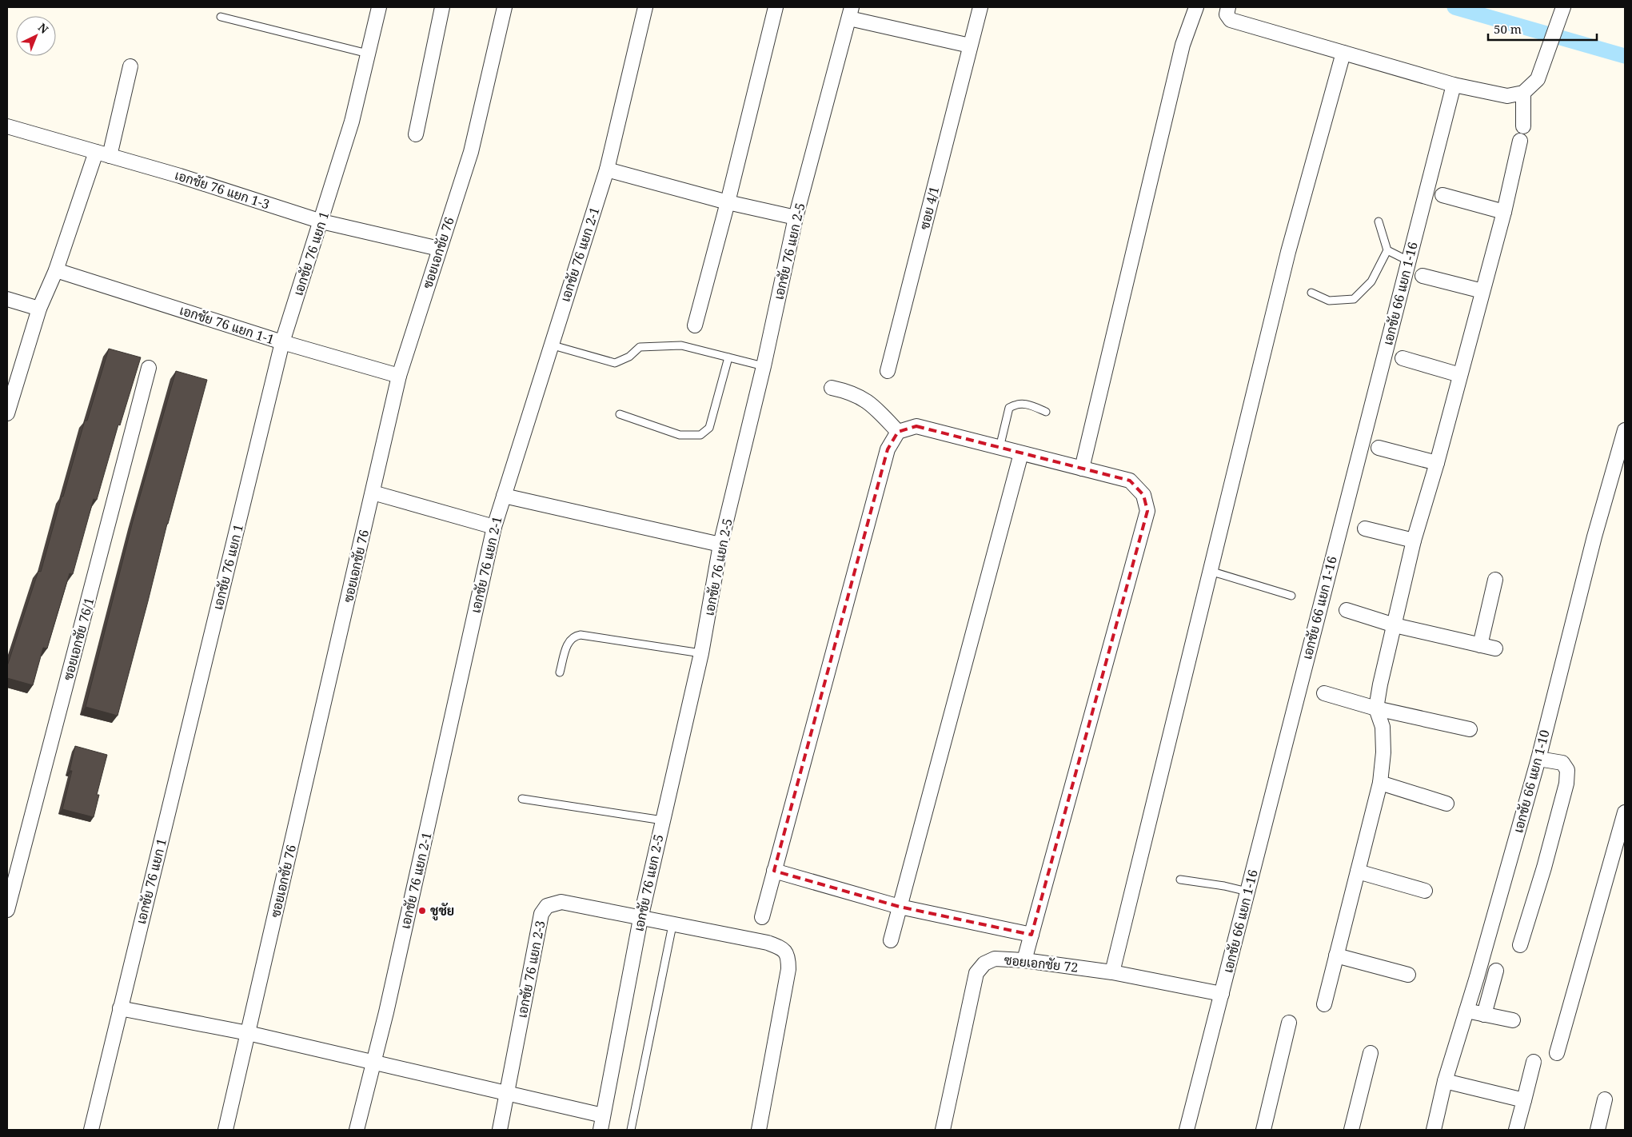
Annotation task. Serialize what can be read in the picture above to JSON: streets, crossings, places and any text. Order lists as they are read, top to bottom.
{
  "streets": {
    "street": [
      "เอกชัย 76 แยก 1-3",
      "ซอย 4/1",
      "เอกชัย 76 แยก 2-5",
      "ซอยเอกชัย 76",
      "เอกชัย 76 แยก 1",
      "เอกชัย 76 แยก 2-1",
      "เอกชัย 66 แยก 1-16",
      "เอกชัย 76 แยก 1-1",
      "ซอยเอกชัย 76/1",
      "เอกชัย 66 แยก 1-10",
      "ซอยเอกชัย 72",
      "เอกชัย 76 แยก 2-3"
    ]
  },
  "crossings": [
    ["เอกชัย 76 แยก 1-3", "ซอยเอกชัย 76"],
    ["เอกชัย 76 แยก 1-3", "เอกชัย 76 แยก 1"],
    ["เอกชัย 76 แยก 2-5", "เอกชัย 76 แยก 2-3"],
    ["ซอยเอกชัย 76", "เอกชัย 76 แยก 1-1"],
    ["เอกชัย 76 แยก 1", "เอกชัย 76 แยก 1-1"],
    ["เอกชัย 66 แยก 1-16", "ซอยเอกชัย 72"]
  ],
  "places": ["ชูชัย"],
  "scale_bar": "50 m",
  "north": "top right"
}
